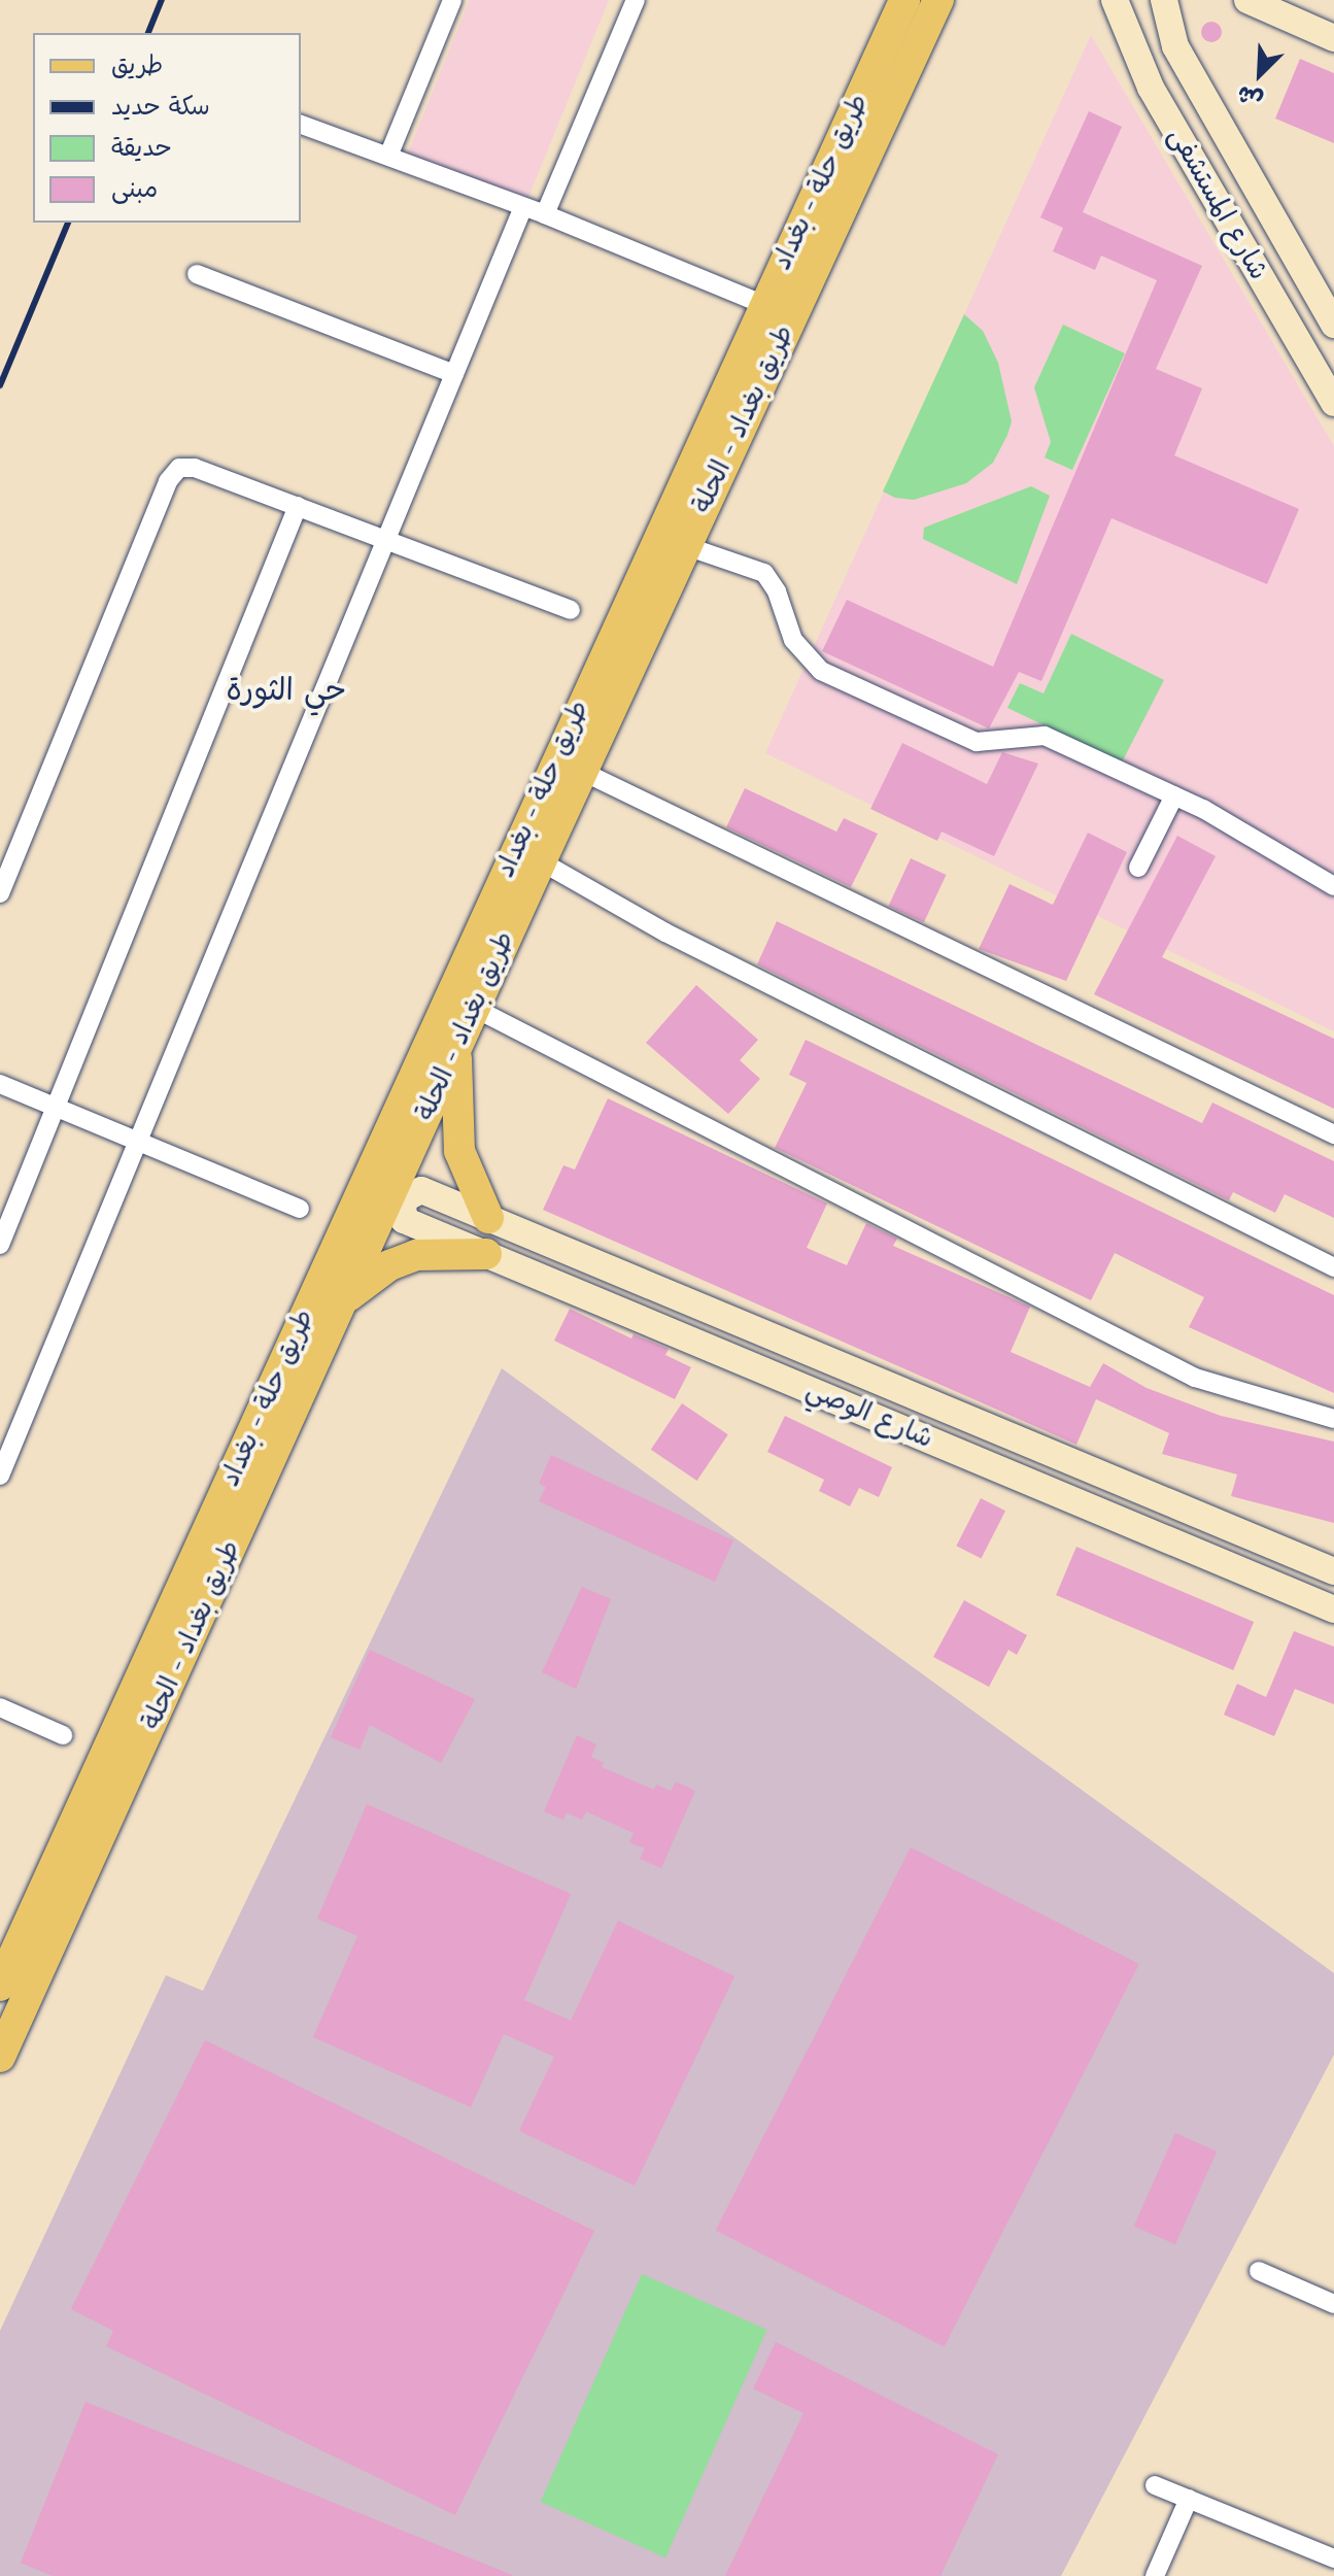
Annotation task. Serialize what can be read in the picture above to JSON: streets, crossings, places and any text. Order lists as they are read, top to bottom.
{
  "streets": {
    "main road": ["طريق حلة - بغداد", "طريق بغداد - الحلة"],
    "street": ["شارع المستشفى", "شارع الوصي"]
  },
  "districts": ["حي الثورة"],
  "legend": [
    "طريق",
    "سكة حديد",
    "حديقة",
    "مبنى"
  ],
  "north": "bottom left"
}
